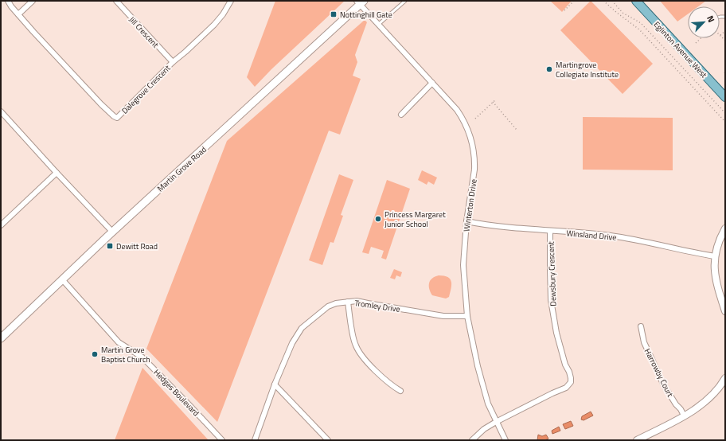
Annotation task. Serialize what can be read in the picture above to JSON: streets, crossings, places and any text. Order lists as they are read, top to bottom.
{
  "streets": {
    "main road": ["Eglinton Avenue West", "Martin Grove Road"],
    "street": [
      "Jill Crescent",
      "Dalegrove Crescent",
      "Winterton Drive",
      "Winsland Drive",
      "Dewsbury Crescent",
      "Tromley Drive",
      "Harrowby Court",
      "Hedges Boulevard"
    ]
  },
  "crossings": [
    ["Jill Crescent", "Dalegrove Crescent"],
    ["Martin Grove Road", "Winterton Drive"],
    ["Martin Grove Road", "Hedges Boulevard"],
    ["Winterton Drive", "Winsland Drive"],
    ["Winterton Drive", "Dewsbury Crescent"],
    ["Winterton Drive", "Tromley Drive"],
    ["Winsland Drive", "Dewsbury Crescent"]
  ],
  "places": {
    "transit": ["Nottinghill Gate", "Dewitt Road"],
    "other": ["Martingrove Collegiate Institute", "Princess Margaret Junior School", "Martin Grove Baptist Church"]
  },
  "north": "top right"
}
